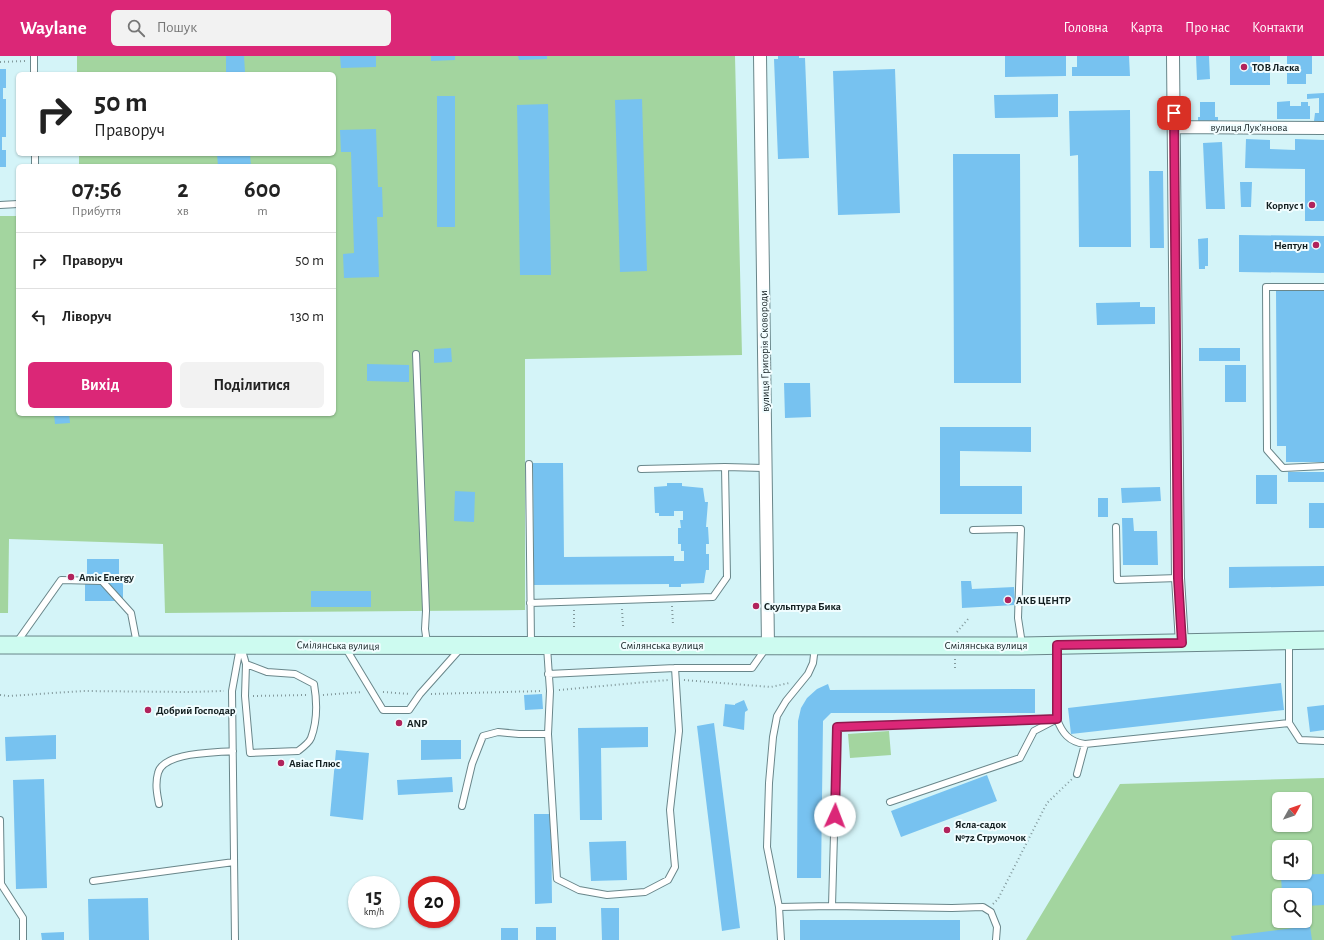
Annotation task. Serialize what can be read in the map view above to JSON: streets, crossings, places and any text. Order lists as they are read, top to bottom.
{
  "streets": {
    "main road": ["Смілянська вулиця"],
    "street": ["вулиця Лукʼянова", "вулиця Григорія Сковороди"]
  },
  "crossings": [
    ["вулиця Григорія Сковороди", "Смілянська вулиця"]
  ],
  "places": [
    "ТОВ Ласка",
    "Корпус 1",
    "Нептун",
    "Amic Energy",
    "АКБ ЦЕНТР",
    "Cкульптура Бика",
    "Добрий Господар",
    "ANP",
    "Авіас Плюс",
    "Ясла-садок №72 Струмочок"
  ],
  "north": "top right",
  "page": {
    "header": "Waylane",
    "search": "Пошук",
    "nav": [
      "Головна",
      "Карта",
      "Про нас",
      "Контакти"
    ],
    "turn": ["50 m", "Праворуч"],
    "eta": [
      "07:56",
      "Прибуття",
      "2",
      "хв",
      "600",
      "m"
    ],
    "list": [
      {
        "name": "Праворуч",
        "value": "50 m"
      },
      {
        "name": "Ліворуч",
        "value": "130 m"
      }
    ],
    "buttons": ["Вихід", "Поділитися"],
    "speed": "15 km/h",
    "limit": "20"
  }
}
